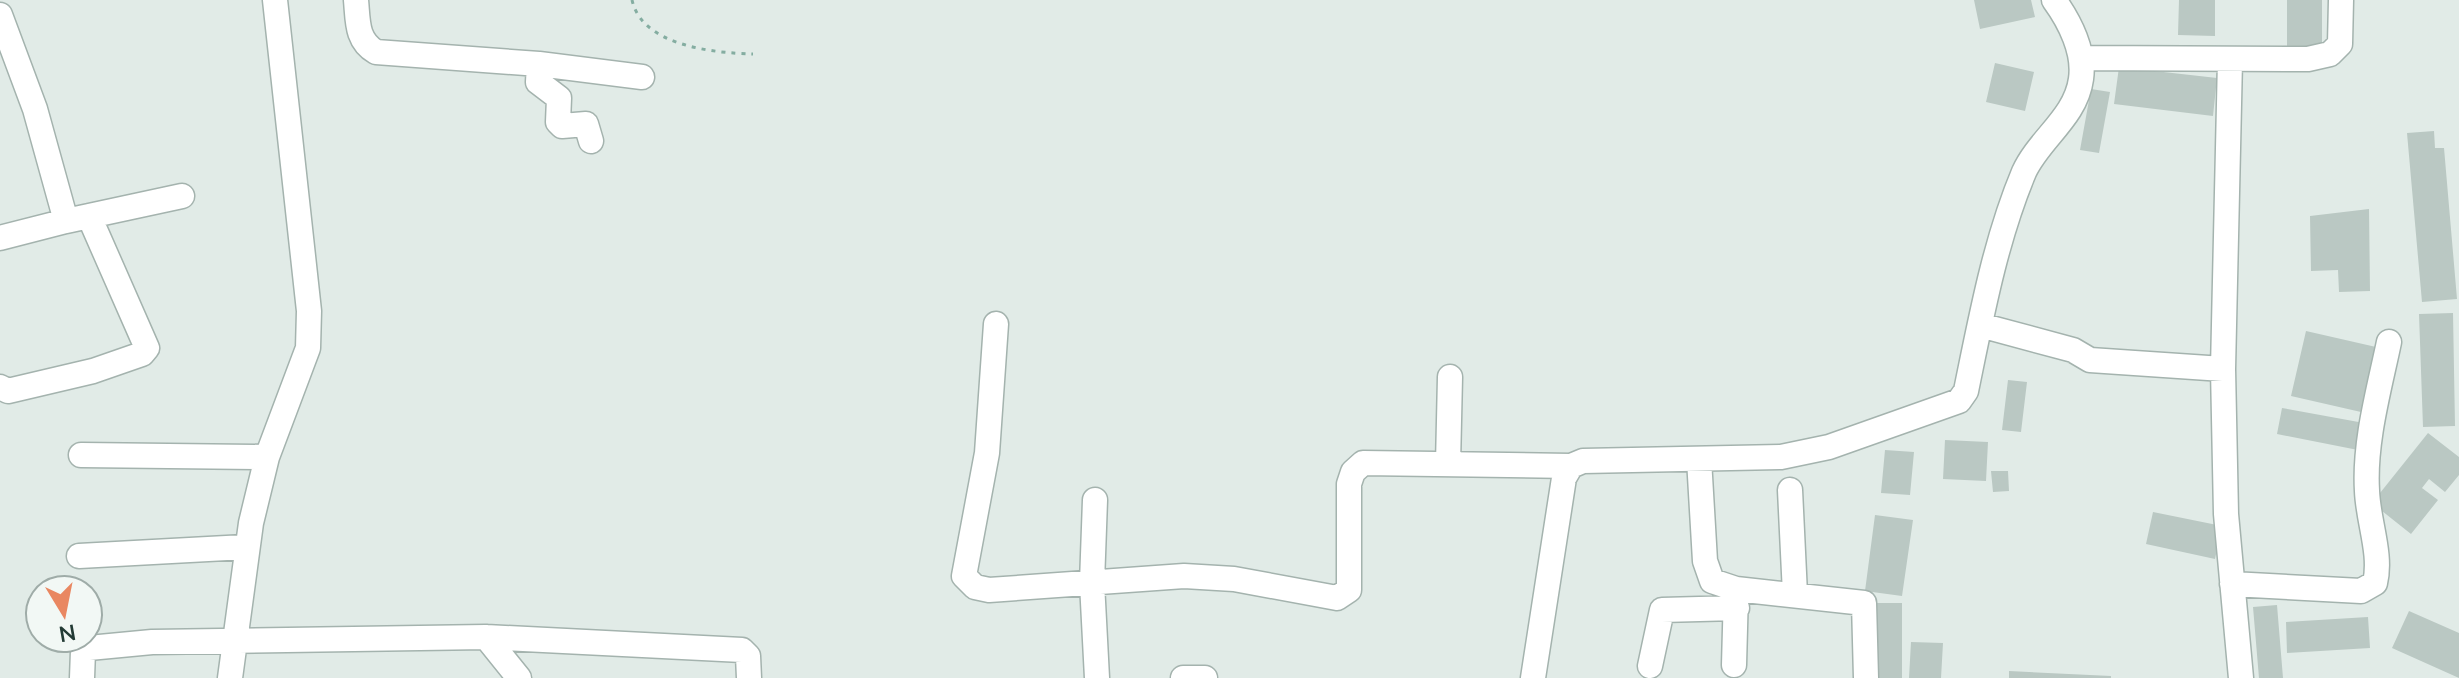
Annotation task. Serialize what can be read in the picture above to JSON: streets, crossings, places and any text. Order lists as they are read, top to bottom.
{
  "north": "bottom"
}
